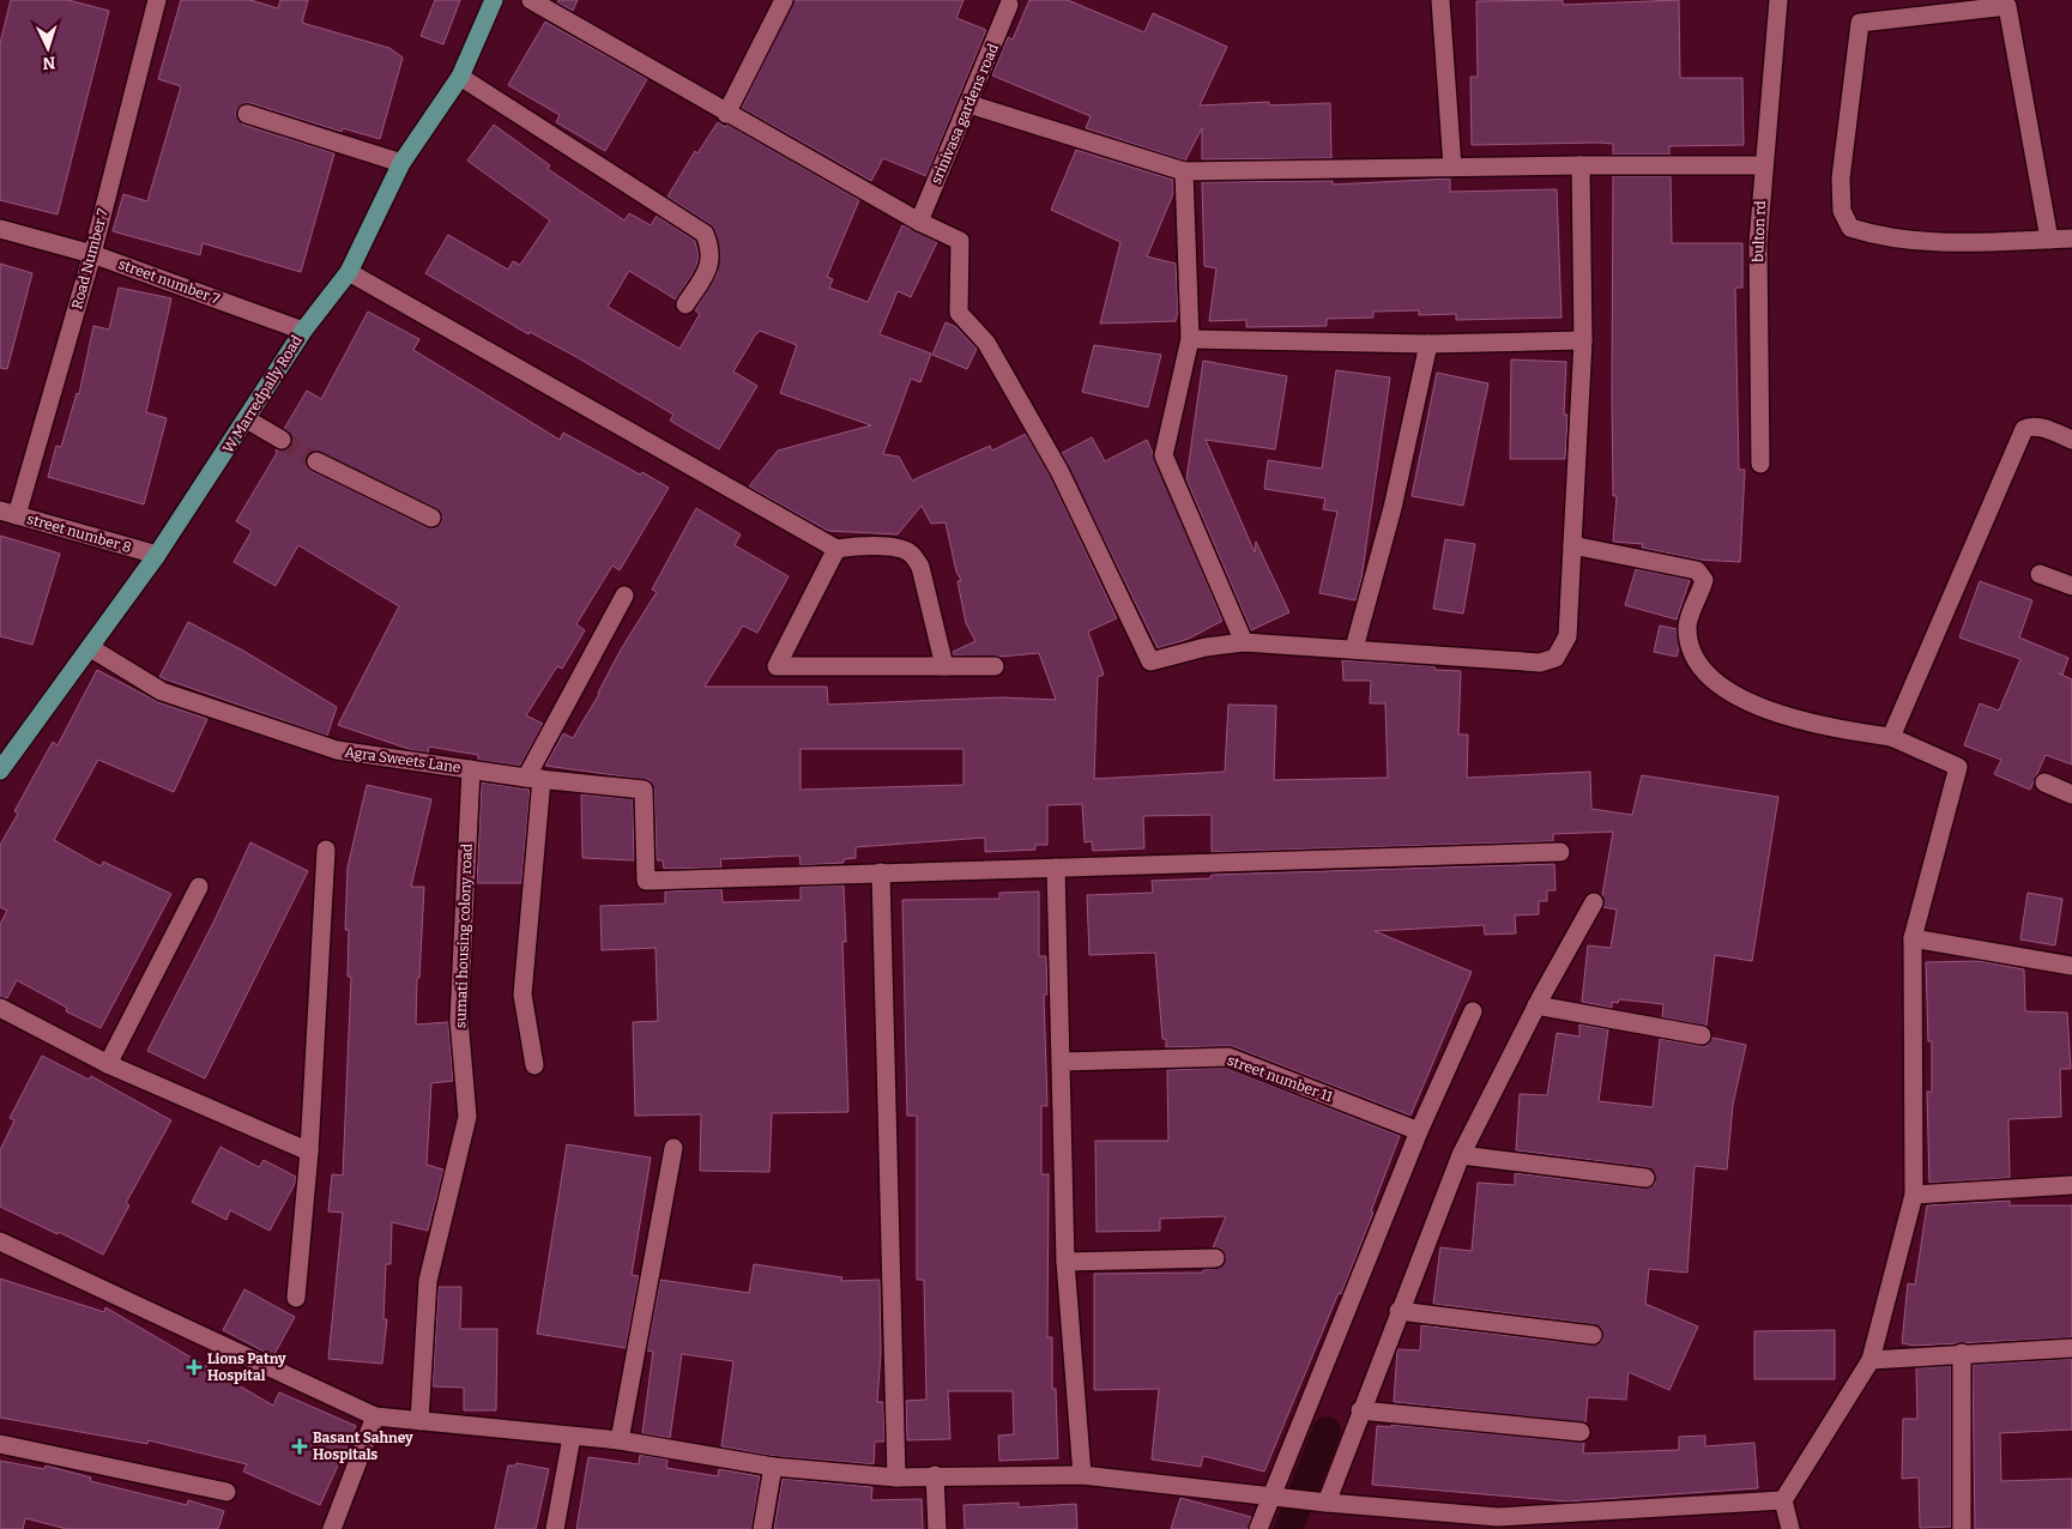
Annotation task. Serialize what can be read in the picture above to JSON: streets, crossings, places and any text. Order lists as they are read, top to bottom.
{
  "streets": {
    "main road": ["W Marredpally Road"],
    "street": [
      "srinivasa gardens road",
      "bulton rd",
      "Road Number 7",
      "street number 7",
      "street number 8",
      "Agra Sweets Lane",
      "sumati housing colony road",
      "street number 11"
    ]
  },
  "crossings": [
    ["Road Number 7", "street number 7"],
    ["Road Number 7", "street number 8"],
    ["street number 7", "W Marredpally Road"],
    ["W Marredpally Road", "street number 8"],
    ["W Marredpally Road", "Agra Sweets Lane"],
    ["Agra Sweets Lane", "sumati housing colony road"]
  ],
  "places": {
    "health": ["Lions Patny Hospital", "Basant Sahney Hospitals"]
  },
  "north": "bottom"
}
